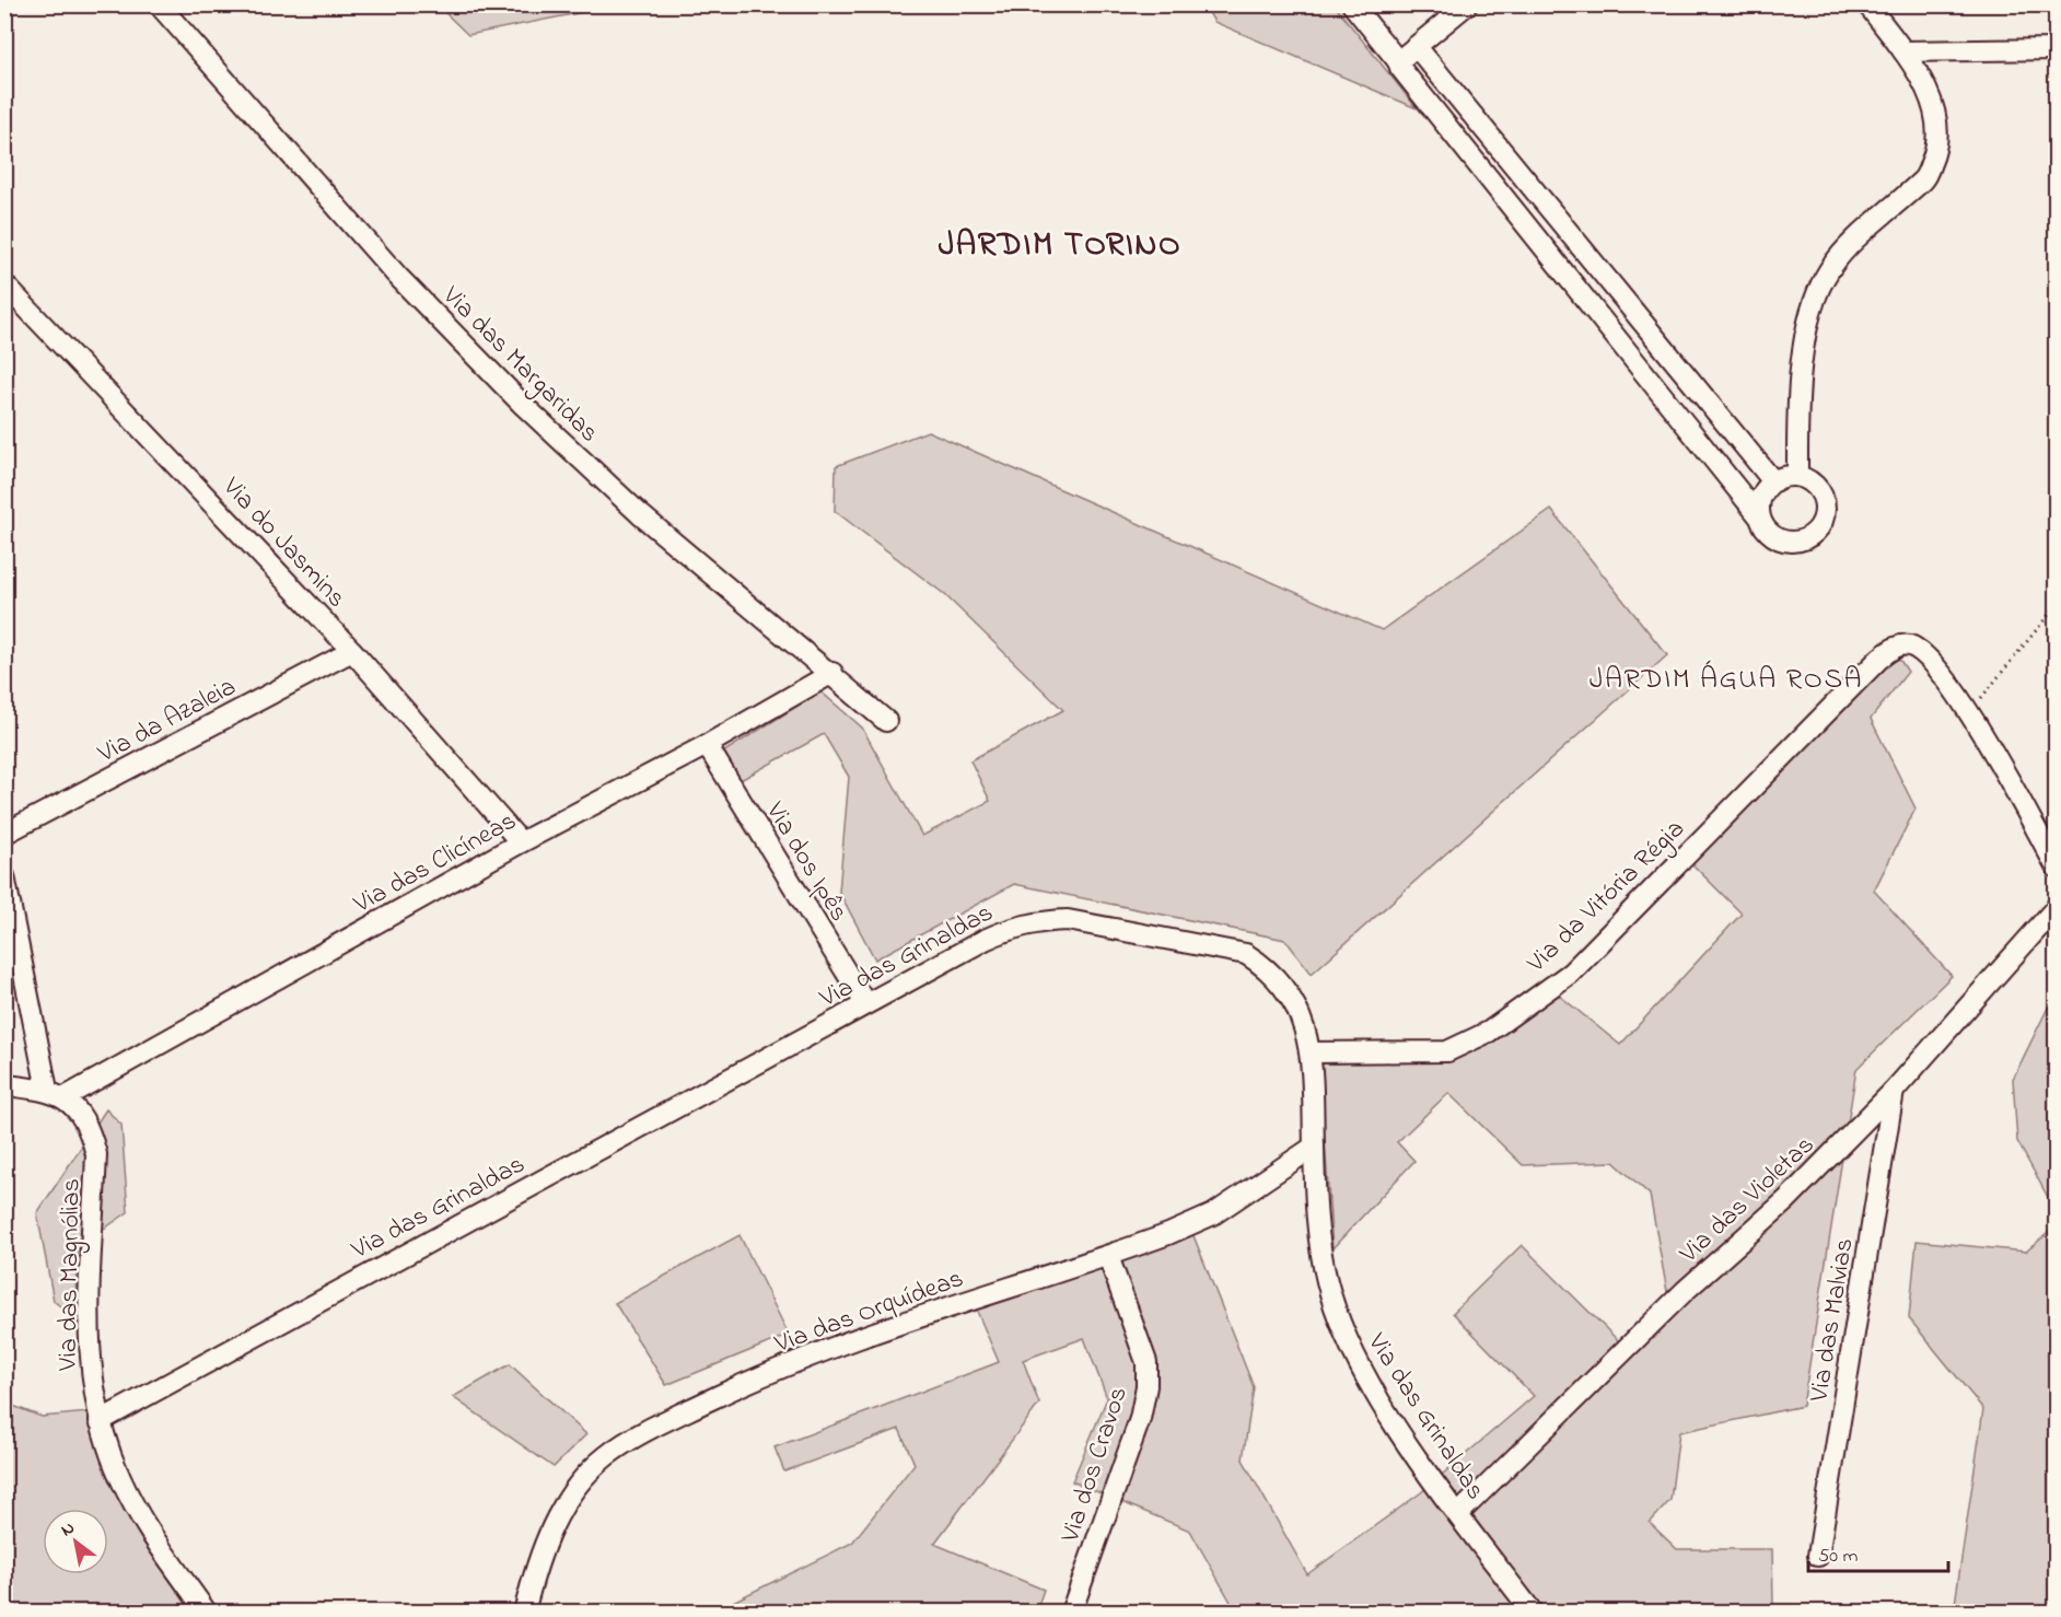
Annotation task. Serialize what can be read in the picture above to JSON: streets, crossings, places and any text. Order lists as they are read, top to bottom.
{
  "streets": {
    "street": [
      "Via das Margaridas",
      "Via do Jasmins",
      "Via da Azaleia",
      "Via das Clicíneas",
      "Via dos Ipês",
      "Via da Vitória Régia",
      "Via das Grinaldas",
      "Via das Violetas",
      "Via das Magnólias",
      "Via das Orquídeas",
      "Via das Malvias",
      "Via dos Cravos"
    ]
  },
  "crossings": [
    ["Via das Margaridas", "Via das Clicíneas"],
    ["Via do Jasmins", "Via da Azaleia"],
    ["Via do Jasmins", "Via das Clicíneas"],
    ["Via das Clicíneas", "Via dos Ipês"],
    ["Via das Clicíneas", "Via das Magnólias"],
    ["Via dos Ipês", "Via das Grinaldas"],
    ["Via da Vitória Régia", "Via das Grinaldas"],
    ["Via das Grinaldas", "Via das Violetas"],
    ["Via das Grinaldas", "Via das Magnólias"],
    ["Via das Grinaldas", "Via das Orquídeas"],
    ["Via das Violetas", "Via das Malvias"],
    ["Via das Orquídeas", "Via dos Cravos"]
  ],
  "districts": ["JARDIM TORINO", "JARDIM ÁGUA ROSA"],
  "scale_bar": "50 m",
  "north": "top left"
}
